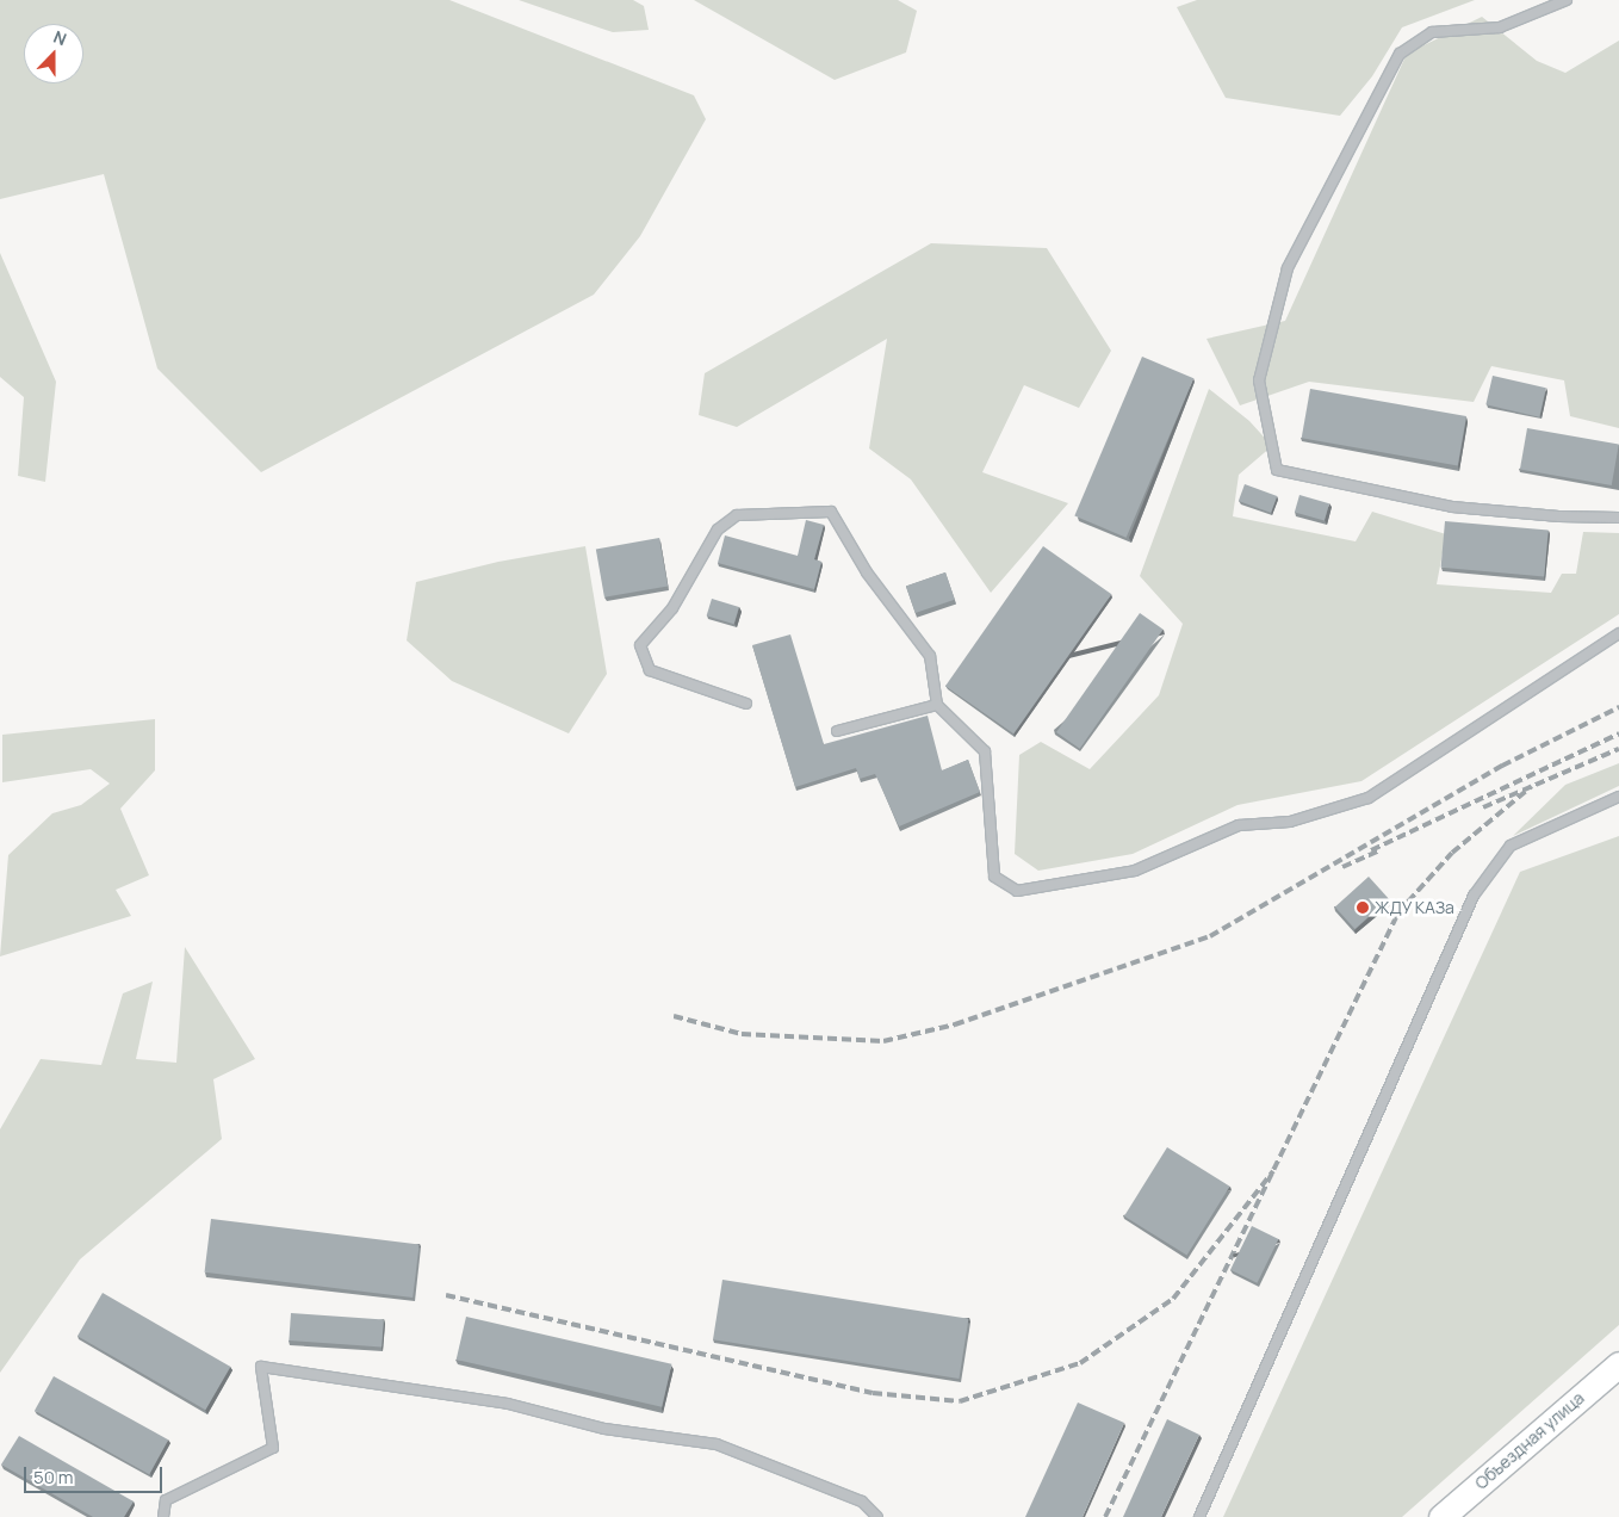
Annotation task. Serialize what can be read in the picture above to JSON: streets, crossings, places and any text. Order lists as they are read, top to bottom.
{
  "streets": {
    "main road": ["Объездная улица"]
  },
  "places": ["ЖДУ КАЗа"],
  "scale_bar": "50 m",
  "north": "top"
}
